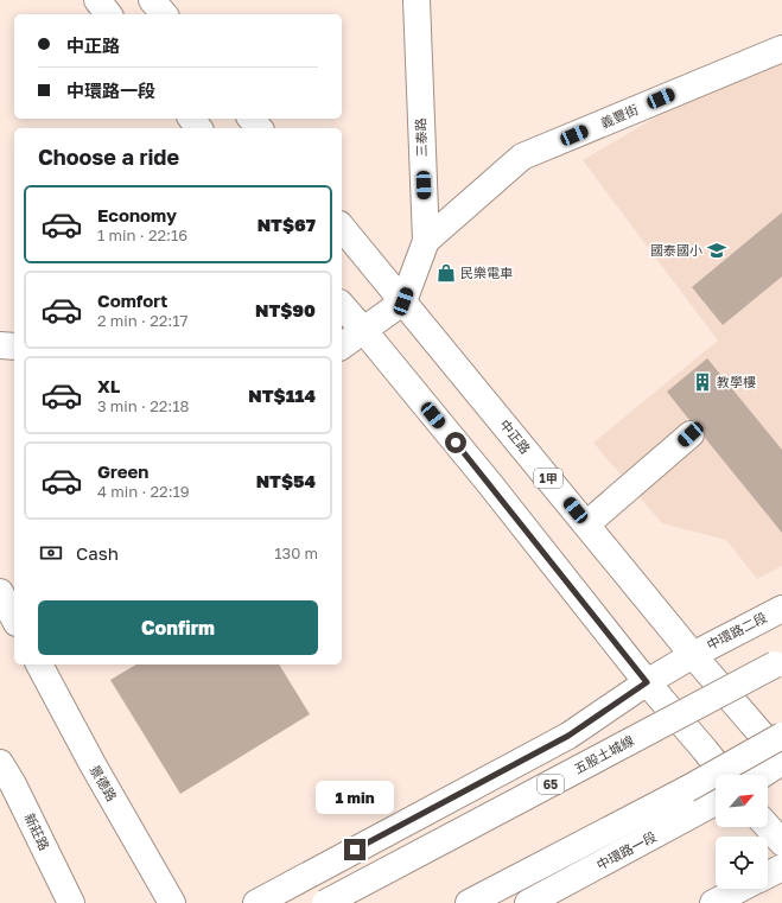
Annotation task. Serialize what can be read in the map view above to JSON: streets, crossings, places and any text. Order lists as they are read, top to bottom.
{
  "streets": {
    "main road": [
      "義豐街",
      "三泰路",
      "中正路",
      "1甲",
      "中環路二段",
      "五股土城線",
      "景德路",
      "65",
      "新莊路",
      "中環路一段"
    ]
  },
  "crossings": [
    ["義豐街", "三泰路"],
    ["三泰路", "中正路"],
    ["中正路", "中環路二段"]
  ],
  "places": {
    "school or university": ["國泰國小"],
    "shop": ["民樂電車"],
    "building": ["教學樓"]
  },
  "north": "top right",
  "page": {
    "banner": ["中正路", "中環路一段"],
    "heading": "Choose a ride",
    "list": [
      {
        "name": "Economy",
        "note": "1 min · 22:16",
        "value": "NT$67"
      },
      {
        "name": "Comfort",
        "note": "2 min · 22:17",
        "value": "NT$90"
      },
      {
        "name": "XL",
        "note": "3 min · 22:18",
        "value": "NT$114"
      },
      {
        "name": "Green",
        "note": "4 min · 22:19",
        "value": "NT$54"
      }
    ],
    "pay": ["Cash", "130 m"],
    "buttons": "Confirm",
    "bubble": "1 min"
  }
}
